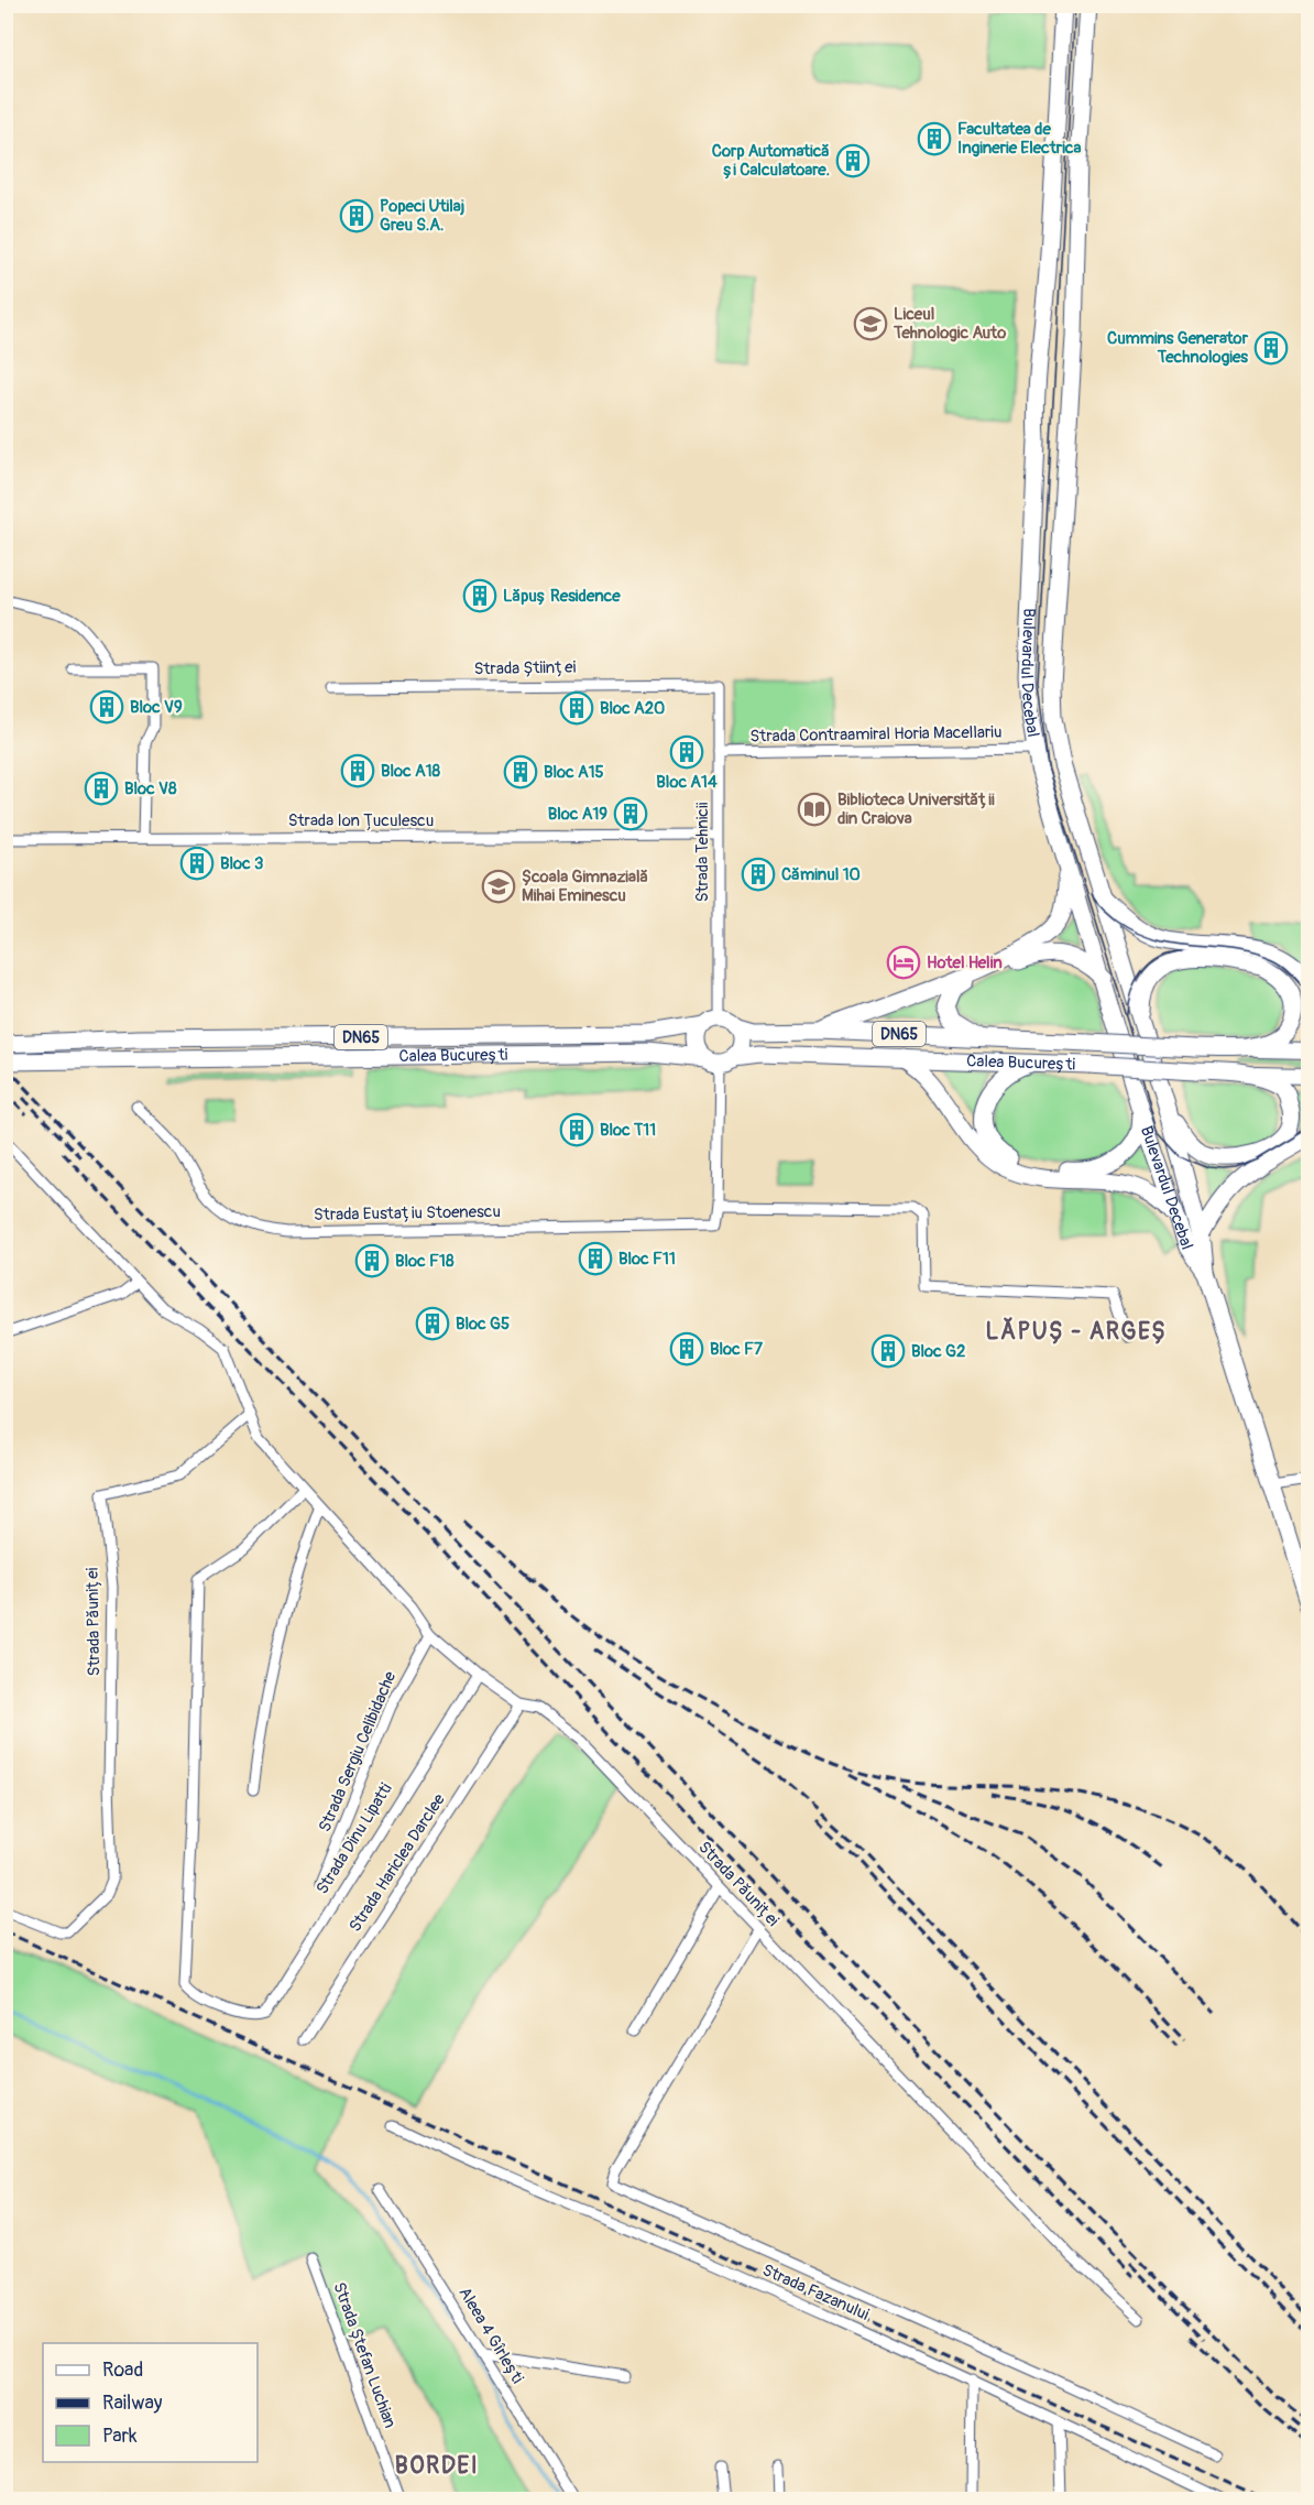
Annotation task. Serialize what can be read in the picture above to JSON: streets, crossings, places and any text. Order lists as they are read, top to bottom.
{
  "streets": {
    "main road": ["Bulevardul Decebal", "DN65", "Calea București"],
    "street": [
      "Strada Științei",
      "Strada Contraamiral Horia Macellariu",
      "Strada Ion Țuculescu",
      "Strada Tehnicii",
      "Strada Eustațiu Stoenescu",
      "Strada Păuniței",
      "Strada Sergiu Celibidache",
      "Strada Dinu Lipatti",
      "Strada Hariclea Darclee",
      "Strada Fazanului",
      "Aleea 4 Gîrlești",
      "Strada Ștefan Luchian"
    ]
  },
  "crossings": [
    ["Strada Științei", "Strada Tehnicii"],
    ["Bulevardul Decebal", "Strada Contraamiral Horia Macellariu"],
    ["Strada Contraamiral Horia Macellariu", "Strada Tehnicii"],
    ["Strada Ion Țuculescu", "Strada Tehnicii"],
    ["Strada Tehnicii", "Calea București"],
    ["Strada Păuniței", "Strada Sergiu Celibidache"],
    ["Strada Păuniței", "Strada Dinu Lipatti"],
    ["Strada Păuniței", "Strada Hariclea Darclee"]
  ],
  "districts": ["LĂPUȘ - ARGEȘ", "BORDEI"],
  "places": {
    "building": [
      "Facultatea de Inginerie Electrica",
      "Corp Automatică și Calculatoare.",
      "Popeci Utilaj Greu S.A.",
      "Cummins Generator Technologies",
      "Lăpuș Residence",
      "Bloc V9",
      "Bloc A20",
      "Bloc A14",
      "Bloc A18",
      "Bloc A15",
      "Bloc V8",
      "Bloc A19",
      "Bloc 3",
      "Căminul 10",
      "Bloc T11",
      "Bloc F11",
      "Bloc F18",
      "Bloc G5",
      "Bloc F7",
      "Bloc G2"
    ],
    "school or university": ["Liceul Tehnologic Auto", "Școala Gimnazială Mihai Eminescu"],
    "library": ["Biblioteca Universității din Craiova"],
    "hotel": ["Hotel Helin"]
  },
  "legend": ["Road", "Railway", "Park"]
}
